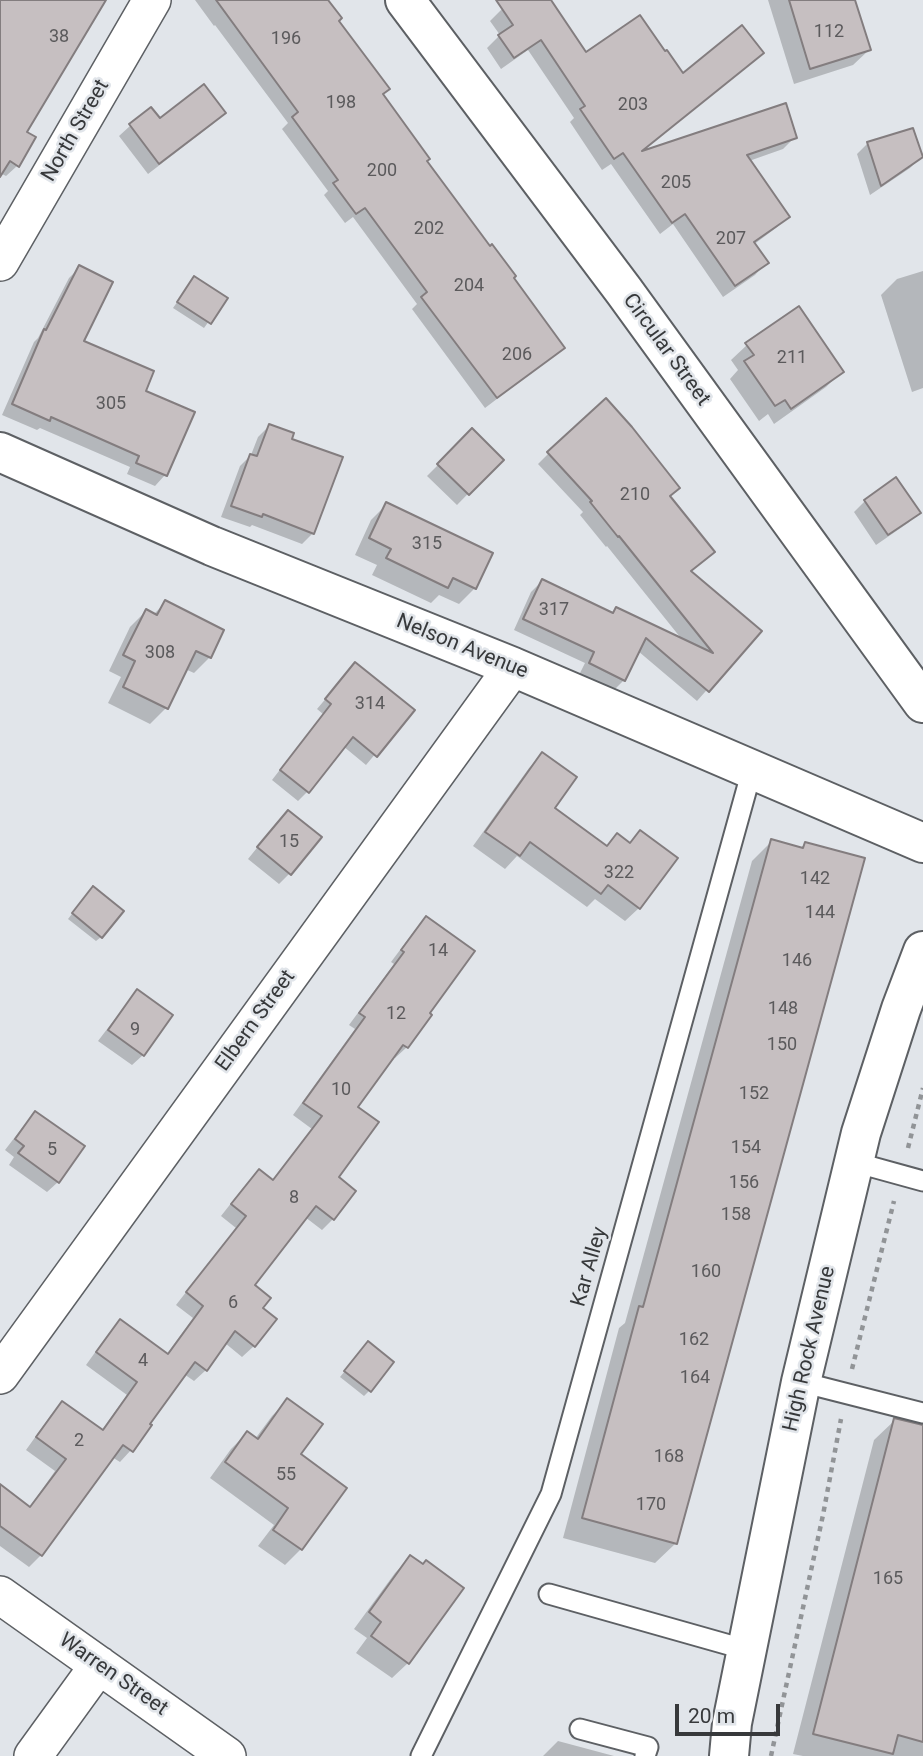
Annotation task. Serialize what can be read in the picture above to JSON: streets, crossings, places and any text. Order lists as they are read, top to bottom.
{
  "streets": {
    "street": [
      "North Street",
      "Circular Street",
      "Nelson Avenue",
      "Elbern Street",
      "High Rock Avenue",
      "Warren Street"
    ],
    "lane": ["Kar Alley"]
  },
  "crossings": [
    ["Nelson Avenue", "Elbern Street"],
    ["Nelson Avenue", "Kar Alley"]
  ],
  "house_numbers": [
    "112",
    "38",
    "196",
    "198",
    "203",
    "200",
    "205",
    "202",
    "207",
    "204",
    "206",
    "211",
    "305",
    "210",
    "315",
    "317",
    "308",
    "314",
    "15",
    "322",
    "142",
    "144",
    "14",
    "146",
    "148",
    "12",
    "9",
    "150",
    "10",
    "152",
    "154",
    "5",
    "156",
    "8",
    "158",
    "160",
    "6",
    "162",
    "4",
    "164",
    "2",
    "168",
    "55",
    "170",
    "165"
  ],
  "scale_bar": "20 m"
}
